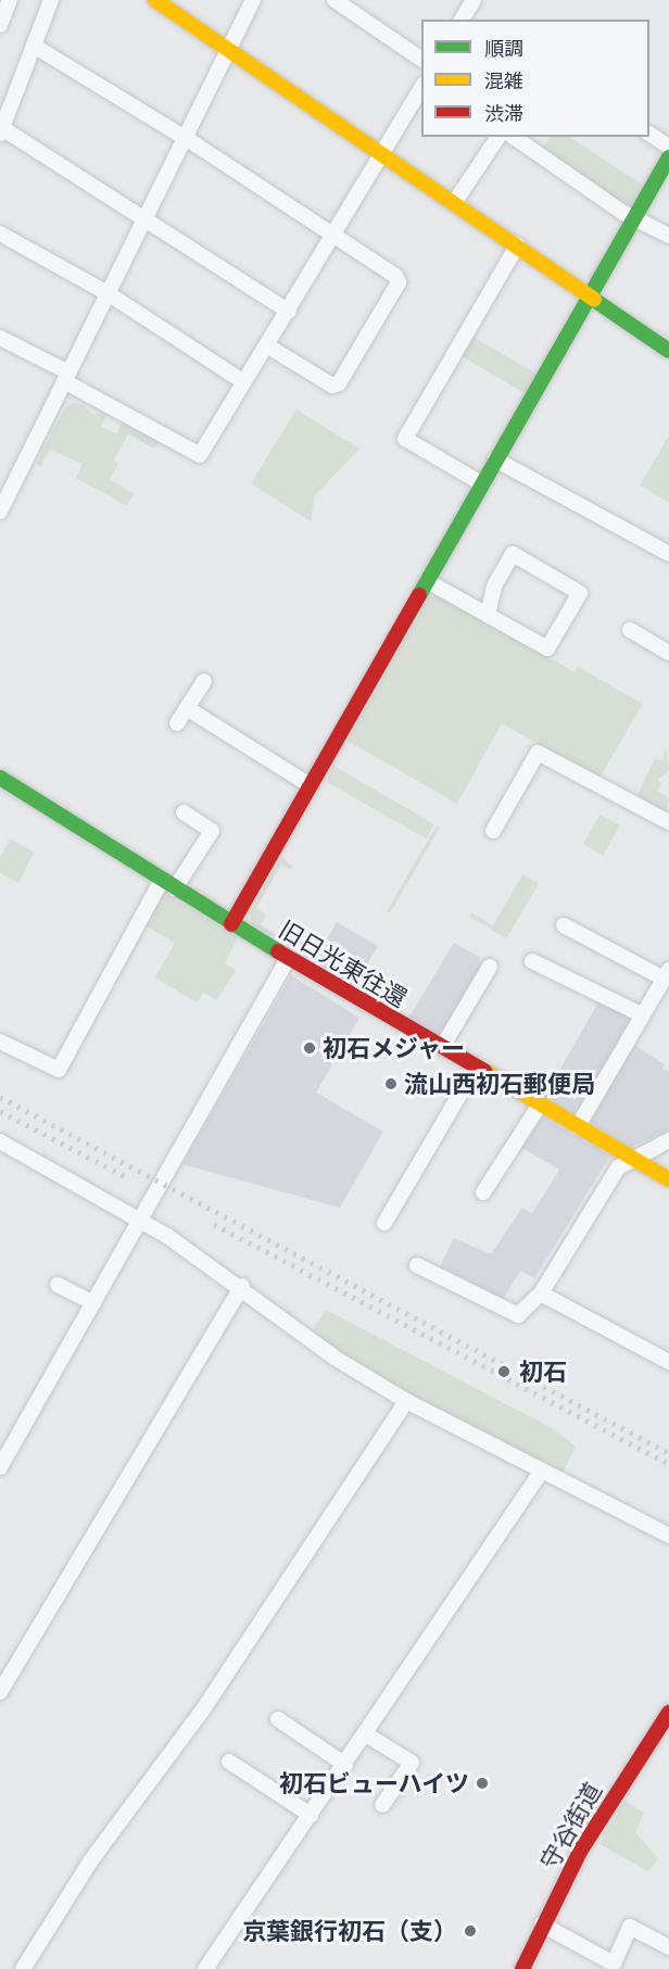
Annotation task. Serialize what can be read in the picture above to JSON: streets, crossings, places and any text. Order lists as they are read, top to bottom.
{
  "streets": {
    "street": ["旧日光東往還", "守谷街道"]
  },
  "places": [
    "初石メジャー",
    "流山西初石郵便局",
    "初石",
    "初石ビューハイツ",
    "京葉銀行初石（支）"
  ],
  "legend": ["順調", "混雑", "渋滞"]
}
